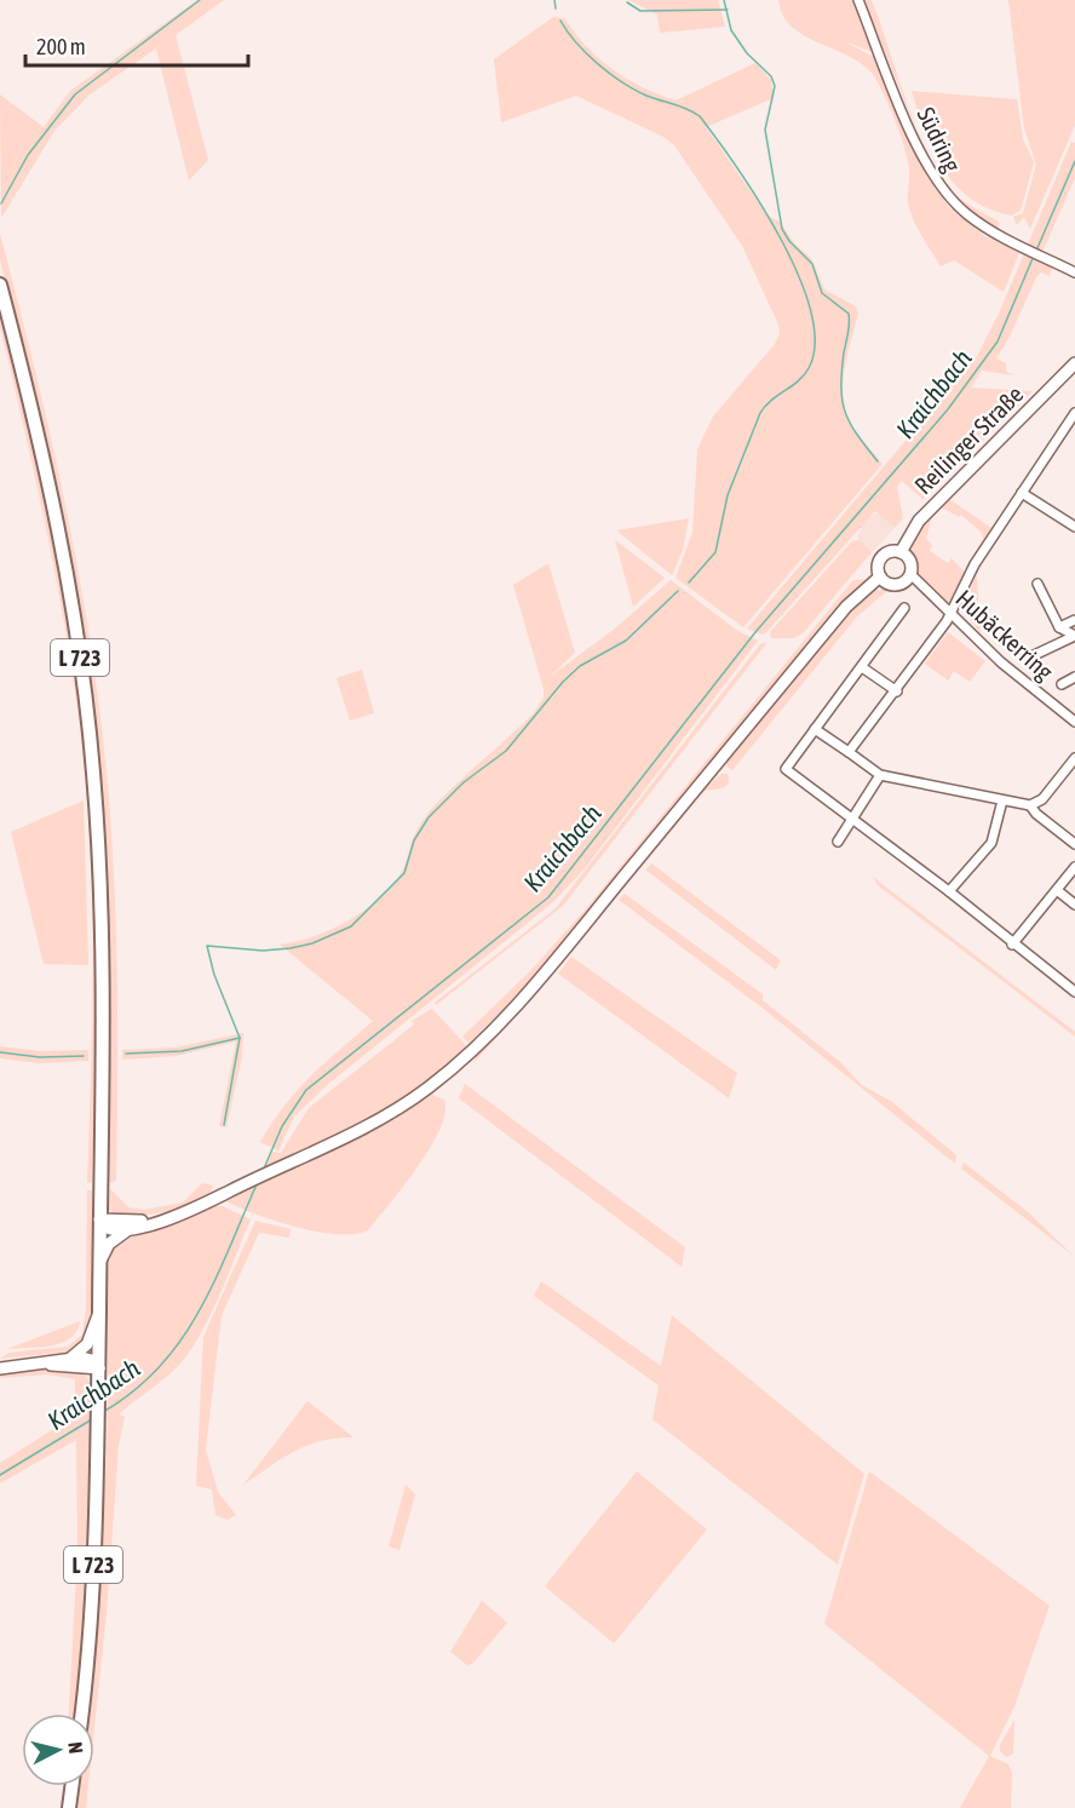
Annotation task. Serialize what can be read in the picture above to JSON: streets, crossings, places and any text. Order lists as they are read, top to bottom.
{
  "streets": {
    "main road": ["Reilinger Straße", "L 723"],
    "street": ["Südring", "Hubäckerring"]
  },
  "crossings": [
    ["Reilinger Straße", "Hubäckerring"]
  ],
  "water": ["Kraichbach"],
  "scale_bar": "200 m",
  "north": "right"
}
